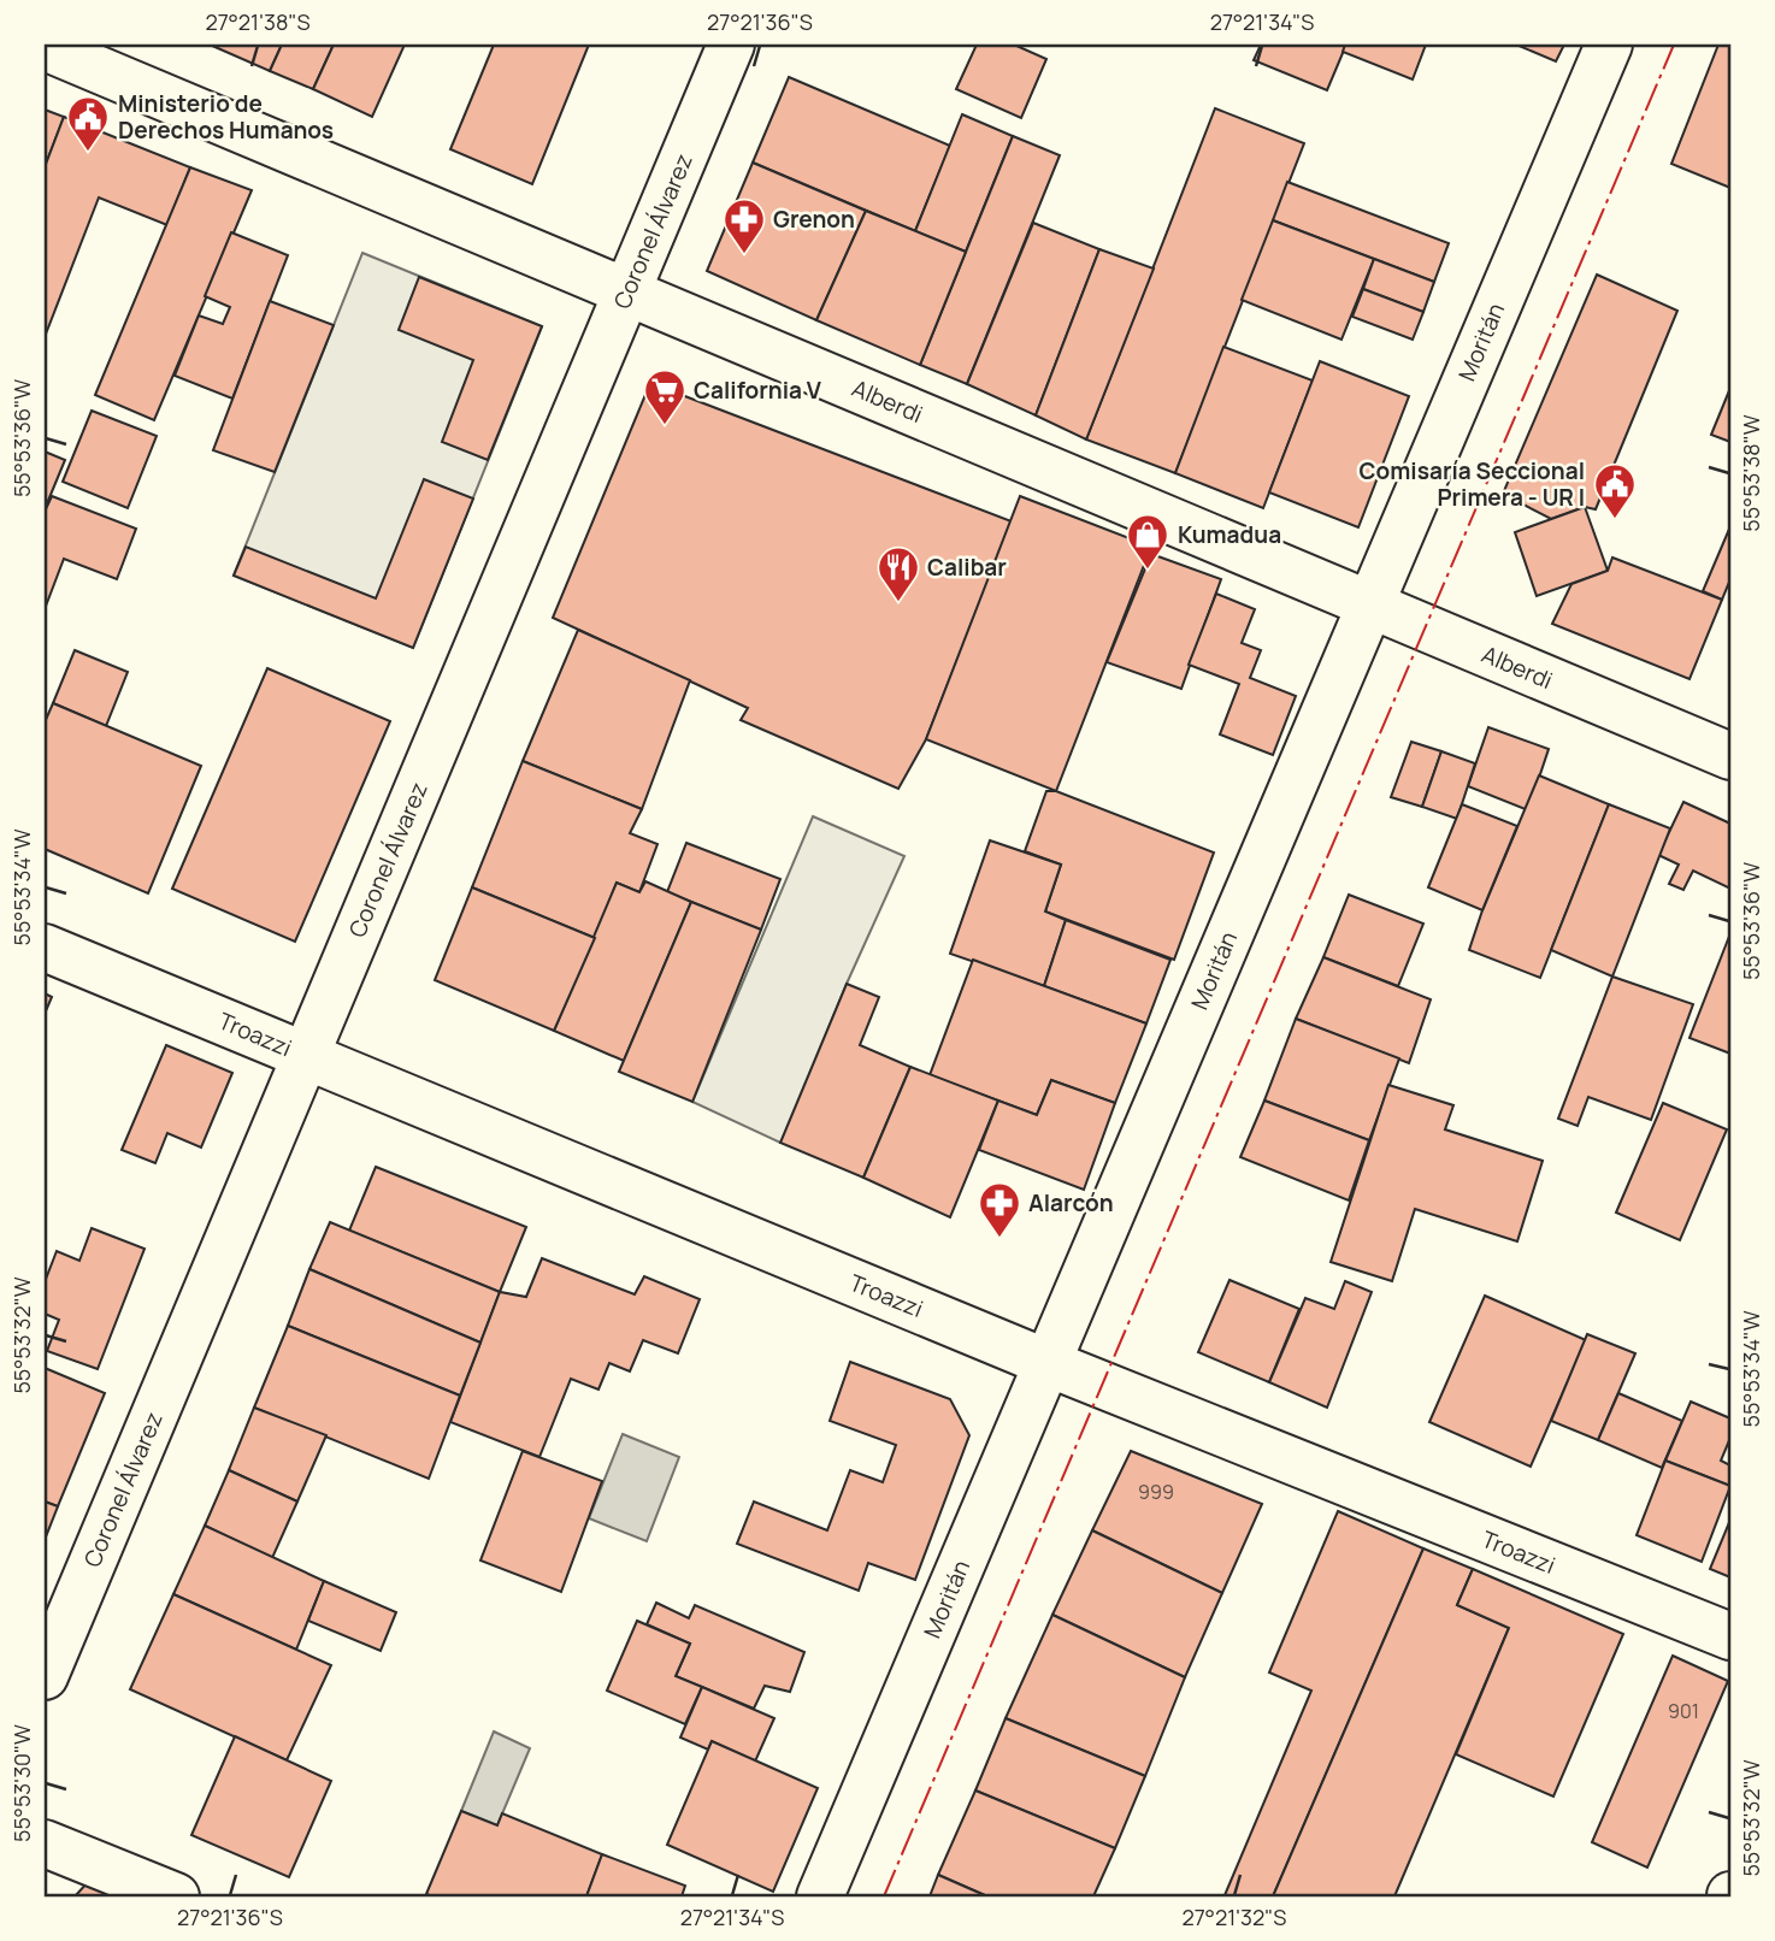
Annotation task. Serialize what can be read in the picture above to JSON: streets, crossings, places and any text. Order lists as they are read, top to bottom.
{
  "streets": {
    "street": [
      "Coronel Álvarez",
      "Moritán",
      "Alberdi",
      "Troazzi"
    ]
  },
  "crossings": [
    ["Coronel Álvarez", "Alberdi"],
    ["Coronel Álvarez", "Troazzi"],
    ["Moritán", "Alberdi"],
    ["Moritán", "Troazzi"]
  ],
  "places": {
    "public building": ["Ministerio de Derechos Humanos", "Comisaría Seccional Primera - UR I"],
    "pharmacy": ["Grenon", "Alarcón"],
    "supermarket": ["California V"],
    "shop": ["Kumadua"],
    "restaurant": ["Calibar"]
  },
  "house_numbers": ["999", "901"],
  "coordinates": [
    "27°21'38\"S",
    "27°21'36\"S",
    "27°21'34\"S",
    "55°53'36\"W",
    "55°53'38\"W",
    "55°53'34\"W",
    "55°53'32\"W",
    "55°53'30\"W",
    "27°21'32\"S"
  ]
}
